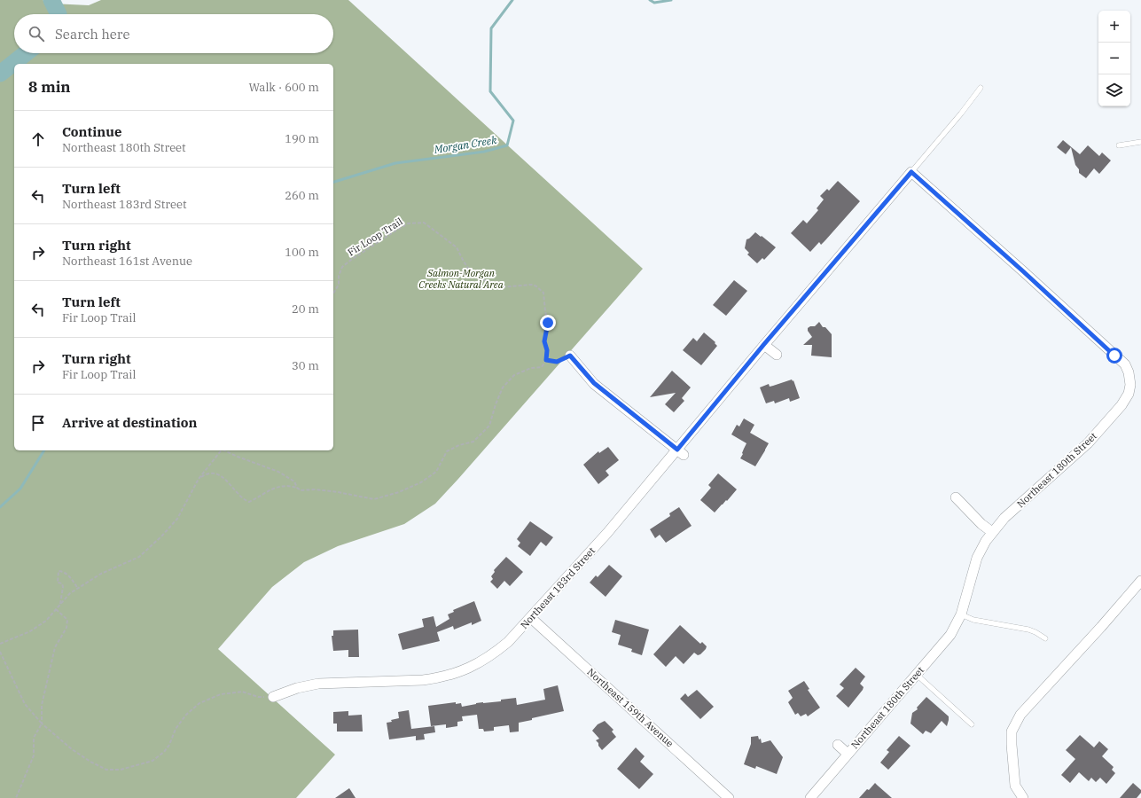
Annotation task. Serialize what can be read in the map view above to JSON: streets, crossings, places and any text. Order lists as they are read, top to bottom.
{
  "streets": {
    "street": ["Northeast 180th Street", "Northeast 183rd Street", "Northeast 159th Avenue"],
    "path": ["Fir Loop Trail"]
  },
  "crossings": [
    ["Northeast 180th Street", "Northeast 183rd Street"],
    ["Northeast 183rd Street", "Northeast 159th Avenue"]
  ],
  "water": ["Morgan Creek"],
  "parks": ["Salmon-Morgan Creeks Natural Area"],
  "page": {
    "map_buttons": ["+", "−"],
    "search": "Search here",
    "heading": ["8 min", "Walk · 600 m"],
    "list": [
      ["Continue", "Northeast 180th Street", "190 m"],
      ["Turn left", "Northeast 183rd Street", "260 m"],
      ["Turn right", "Northeast 161st Avenue", "100 m"],
      ["Turn left", "Fir Loop Trail", "20 m"],
      ["Turn right", "Fir Loop Trail", "30 m"],
      "Arrive at destination"
    ]
  }
}
